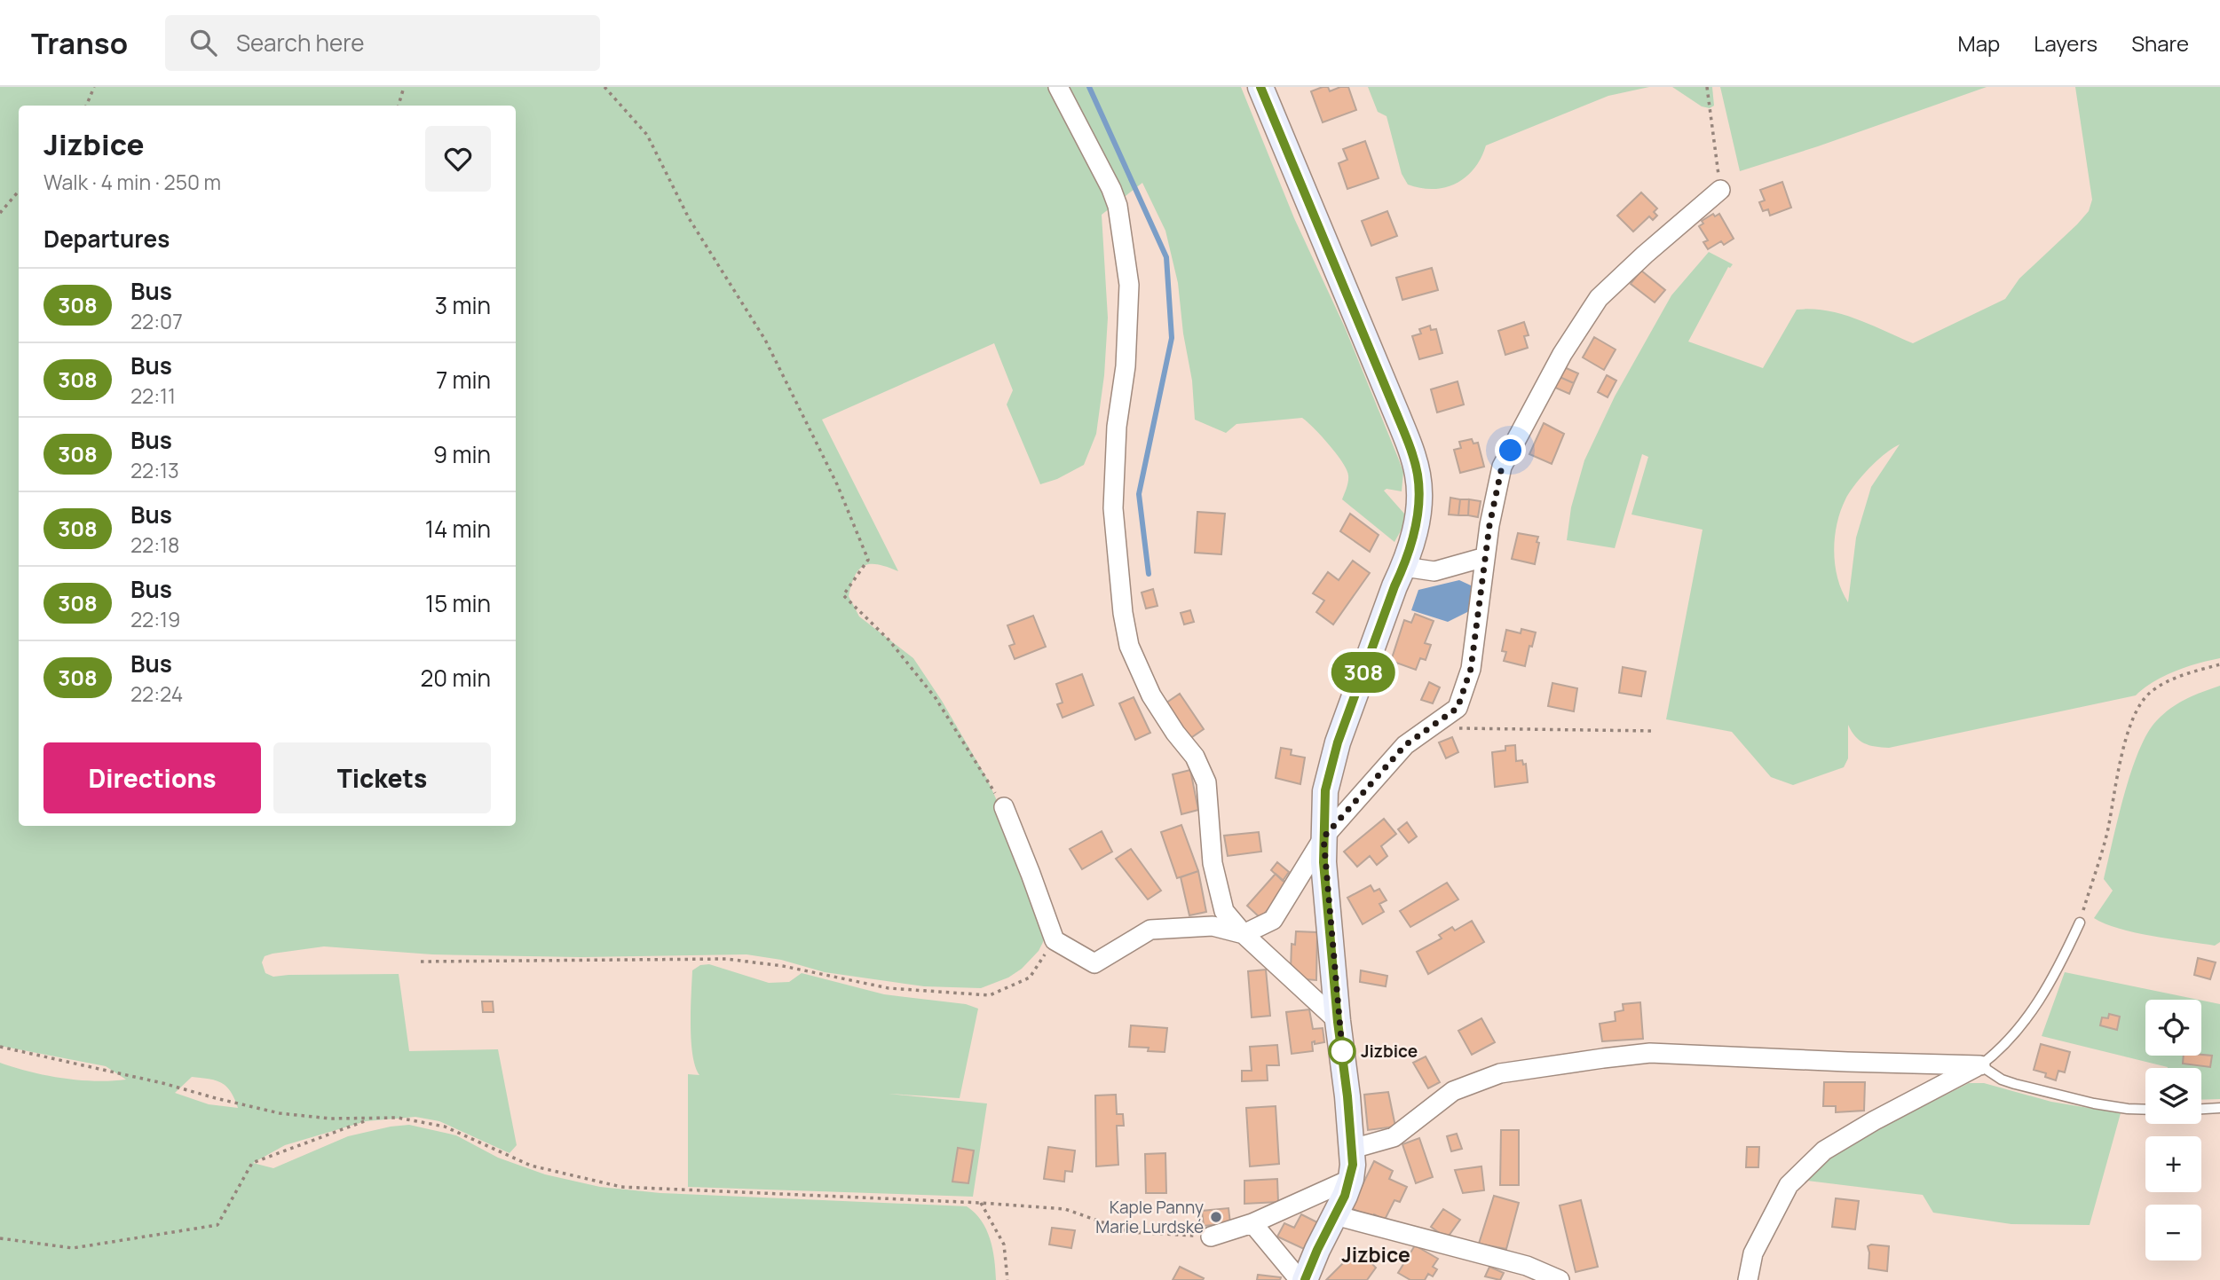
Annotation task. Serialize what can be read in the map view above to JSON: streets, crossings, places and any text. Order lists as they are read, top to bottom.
{
  "districts": ["Jizbice"],
  "places": ["Jizbice", "Kaple Panny Marie Lurdské"],
  "lines": ["bus line 308"],
  "page": {
    "header": "Transo",
    "search": "Search here",
    "nav": ["Map", "Layers", "Share"],
    "on_map": "308",
    "heading": [
      ["Jizbice", "Walk · 4 min · 250 m"],
      "Departures"
    ],
    "list": [
      {
        "mark": "308",
        "name": "Bus",
        "note": "22:07",
        "value": "3 min"
      },
      {
        "mark": "308",
        "name": "Bus",
        "note": "22:11",
        "value": "7 min"
      },
      {
        "mark": "308",
        "name": "Bus",
        "note": "22:13",
        "value": "9 min"
      },
      {
        "mark": "308",
        "name": "Bus",
        "note": "22:18",
        "value": "14 min"
      },
      {
        "mark": "308",
        "name": "Bus",
        "note": "22:19",
        "value": "15 min"
      },
      {
        "mark": "308",
        "name": "Bus",
        "note": "22:24",
        "value": "20 min"
      }
    ],
    "buttons": ["Directions", "Tickets"],
    "map_buttons": ["+", "−"]
  }
}
